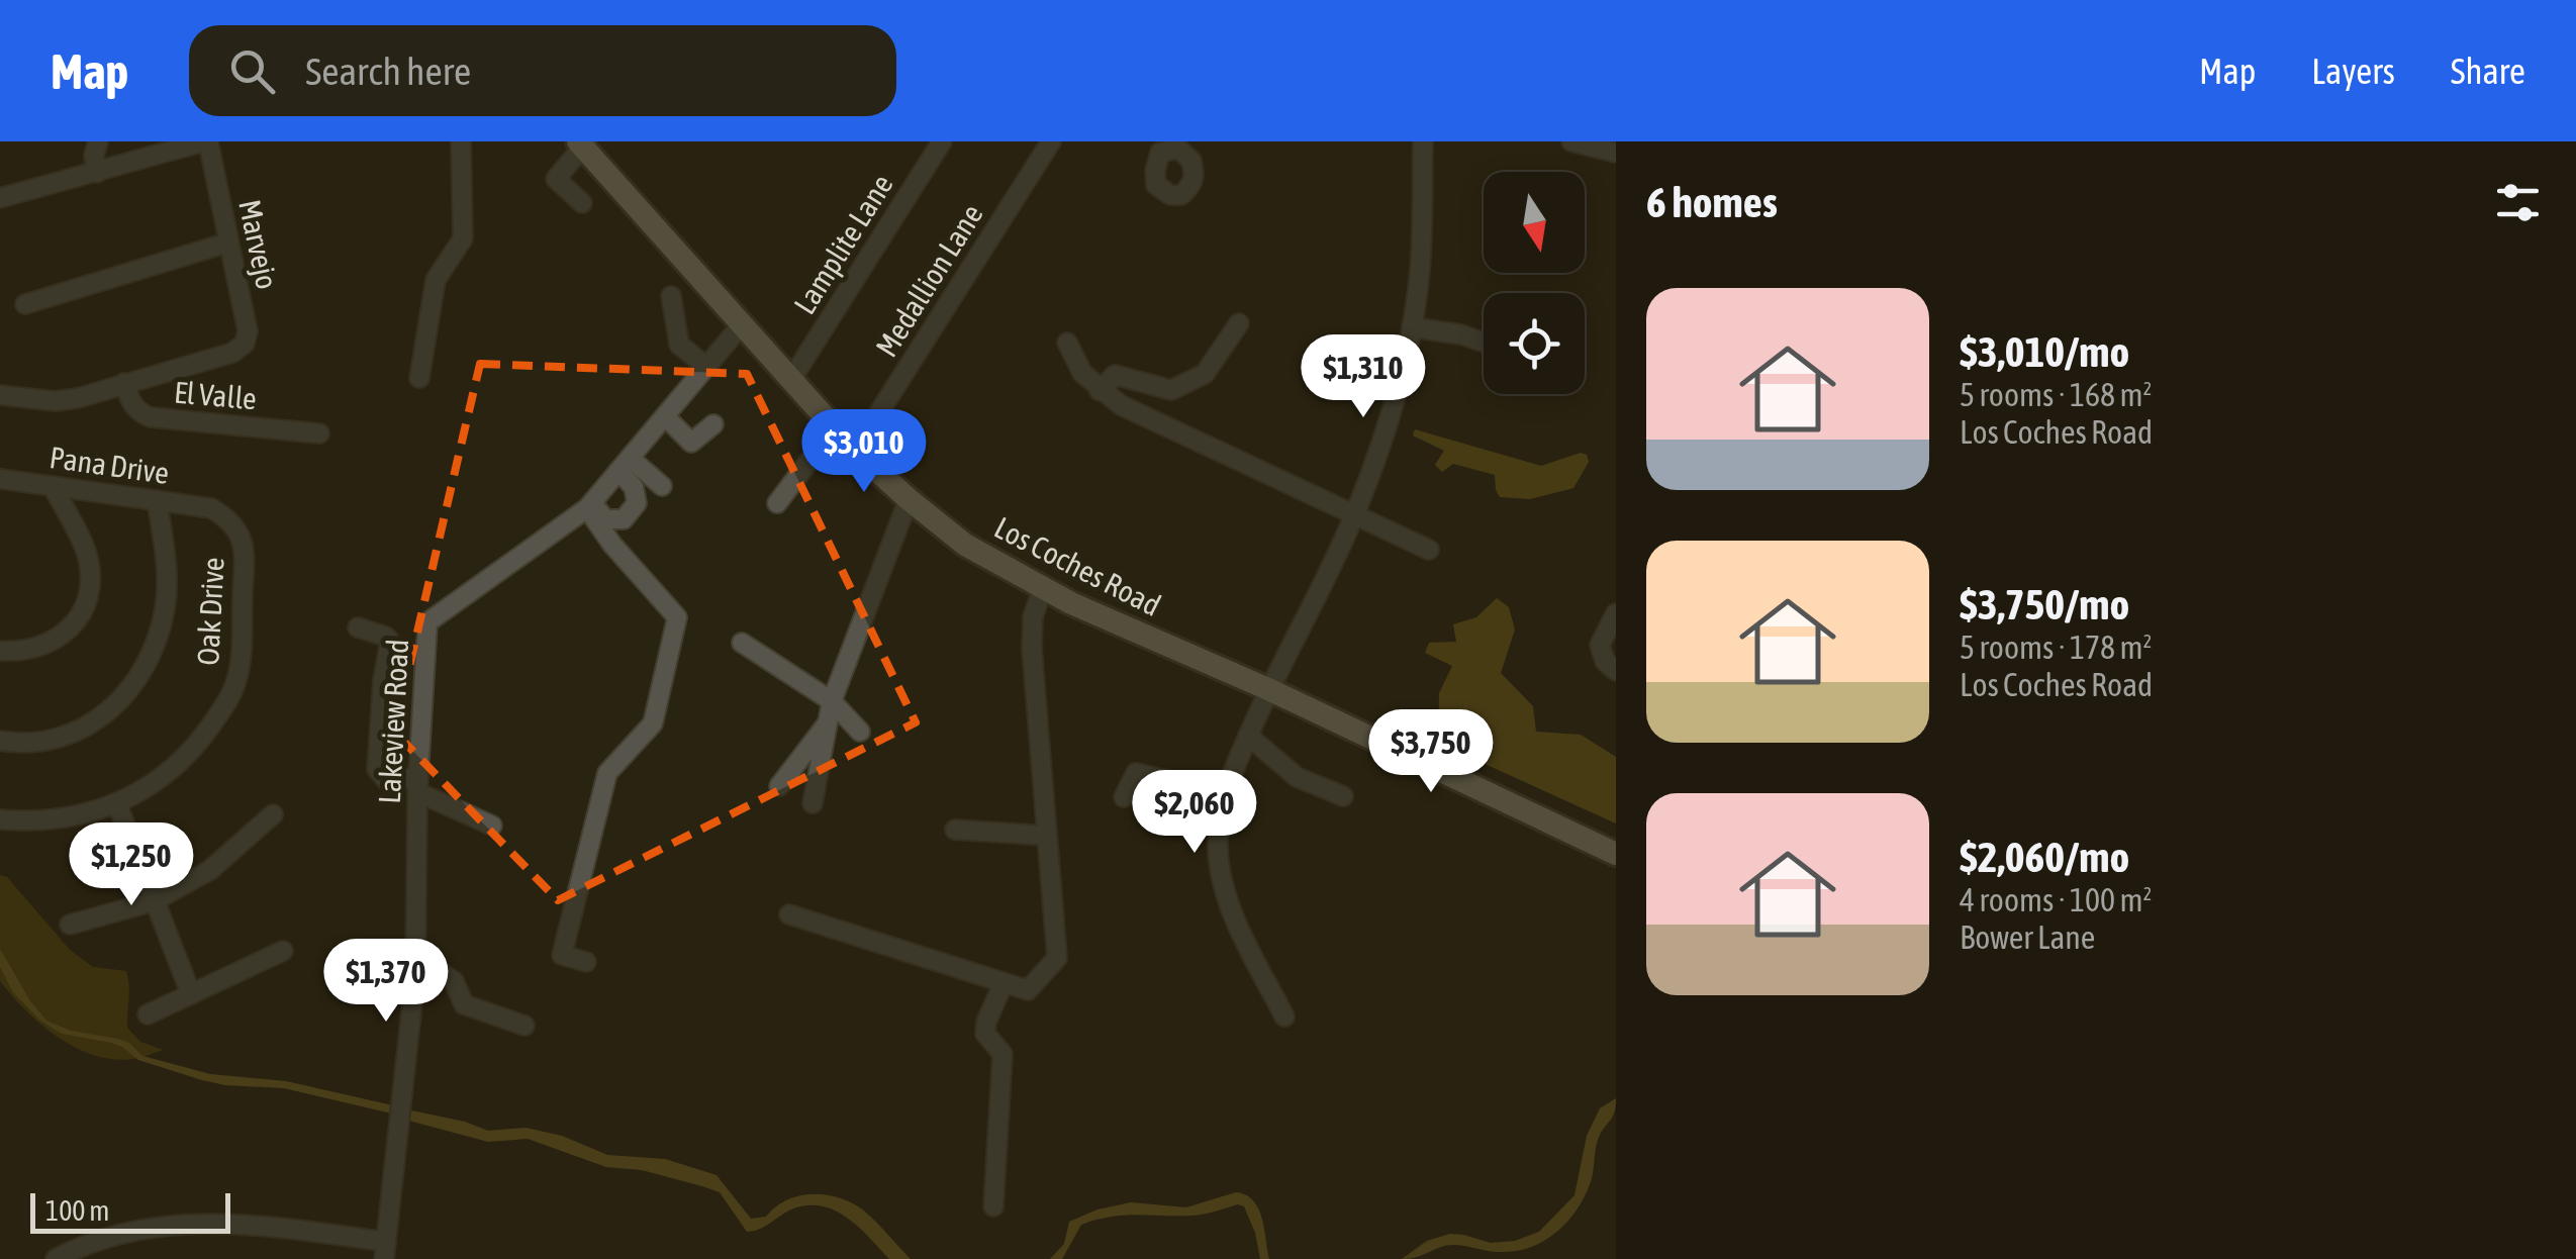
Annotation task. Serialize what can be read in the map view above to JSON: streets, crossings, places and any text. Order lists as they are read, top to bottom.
{
  "streets": {
    "main road": ["Los Coches Road"],
    "street": [
      "Marvejo",
      "Lamplite Lane",
      "Medallion Lane",
      "El Valle",
      "Pana Drive",
      "Oak Drive",
      "Lakeview Road"
    ]
  },
  "crossings": [
    ["Marvejo", "El Valle"],
    ["Lamplite Lane", "Los Coches Road"],
    ["Medallion Lane", "Los Coches Road"],
    ["Pana Drive", "Oak Drive"],
    ["Los Coches Road", "Lakeview Road"]
  ],
  "scale_bar": "100 m",
  "north": "bottom",
  "page": {
    "header": "Map",
    "search": "Search here",
    "nav": ["Map", "Layers", "Share"],
    "heading": "6 homes",
    "list": [
      {
        "name": "$3,010/mo",
        "note": "5 rooms · 168 m² · Los Coches Road"
      },
      {
        "name": "$3,750/mo",
        "note": "5 rooms · 178 m² · Los Coches Road"
      },
      {
        "name": "$2,060/mo",
        "note": "4 rooms · 100 m² · Bower Lane"
      }
    ],
    "price": [
      "$1,310",
      "$3,010",
      "$3,750",
      "$2,060",
      "$1,250",
      "$1,370"
    ],
    "scale": "100 m"
  }
}
